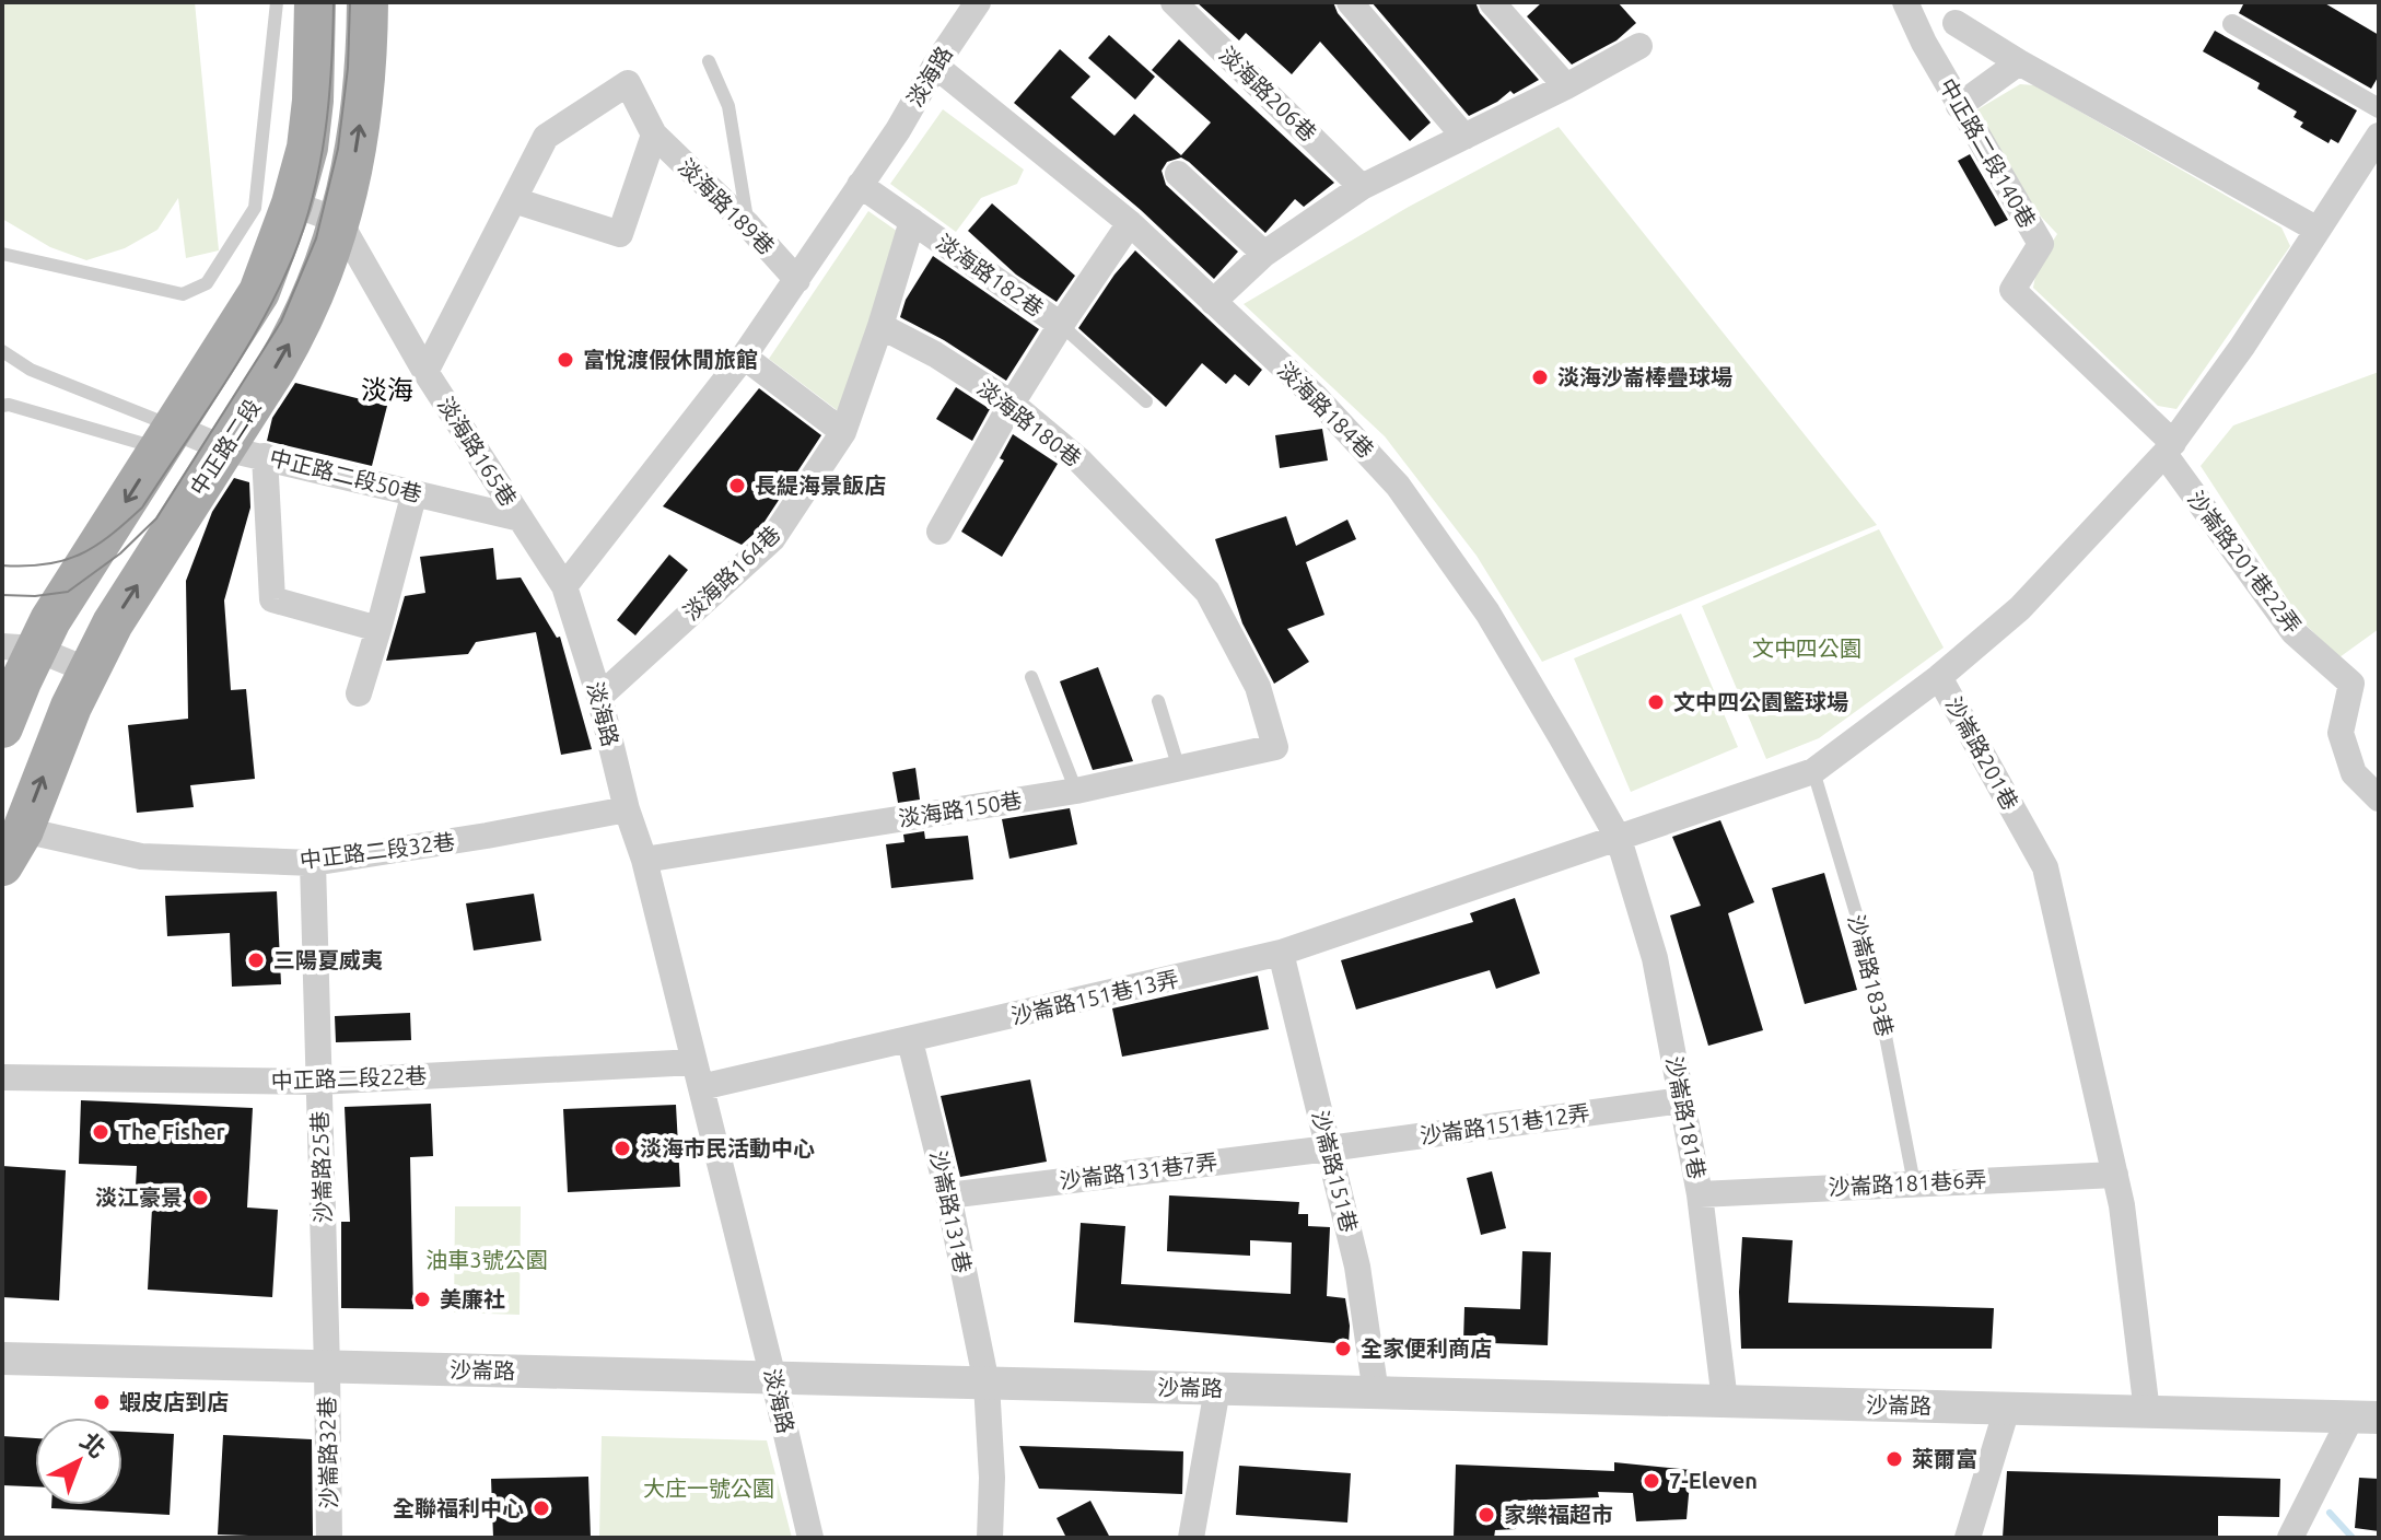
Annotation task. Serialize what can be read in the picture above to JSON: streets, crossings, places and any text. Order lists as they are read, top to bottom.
{
  "streets": {
    "main road": ["中正路二段"],
    "street": [
      "淡海路",
      "淡海路206巷",
      "中正路二段140巷",
      "淡海路189巷",
      "淡海路182巷",
      "淡海路184巷",
      "淡海路180巷",
      "淡海路165巷",
      "中正路二段50巷",
      "沙崙路201巷22弄",
      "淡海路164巷",
      "沙崙路201巷",
      "淡海路150巷",
      "中正路二段32巷",
      "沙崙路151巷13弄",
      "中正路二段22巷",
      "沙崙路181巷",
      "沙崙路151巷12弄",
      "沙崙路25巷",
      "沙崙路131巷7弄",
      "沙崙路151巷",
      "沙崙路181巷6弄",
      "沙崙路131巷",
      "沙崙路",
      "沙崙路32巷"
    ],
    "lane": ["沙崙路183巷"]
  },
  "crossings": [
    ["淡海路", "淡海路189巷"],
    ["淡海路", "淡海路182巷"],
    ["淡海路", "淡海路184巷"],
    ["淡海路", "淡海路165巷"],
    ["淡海路", "淡海路164巷"],
    ["淡海路", "淡海路150巷"],
    ["淡海路", "中正路二段32巷"],
    ["淡海路", "沙崙路151巷13弄"],
    ["淡海路", "中正路二段22巷"],
    ["淡海路", "沙崙路"],
    ["中正路二段140巷", "沙崙路201巷22弄"],
    ["中正路二段140巷", "沙崙路201巷"],
    ["淡海路189巷", "淡海路165巷"],
    ["淡海路182巷", "淡海路184巷"],
    ["淡海路184巷", "沙崙路181巷"],
    ["淡海路180巷", "淡海路150巷"],
    ["中正路二段", "淡海路165巷"],
    ["中正路二段", "中正路二段50巷"],
    ["中正路二段", "中正路二段32巷"],
    ["淡海路165巷", "中正路二段50巷"],
    ["沙崙路201巷22弄", "沙崙路201巷"],
    ["沙崙路201巷", "沙崙路181巷6弄"],
    ["沙崙路201巷", "沙崙路"],
    ["中正路二段32巷", "沙崙路25巷"],
    ["沙崙路183巷", "沙崙路181巷6弄"],
    ["沙崙路151巷13弄", "中正路二段22巷"],
    ["沙崙路151巷13弄", "沙崙路151巷"],
    ["沙崙路151巷13弄", "沙崙路131巷"],
    ["中正路二段22巷", "沙崙路25巷"],
    ["沙崙路181巷", "沙崙路151巷12弄"],
    ["沙崙路181巷", "沙崙路181巷6弄"],
    ["沙崙路181巷", "沙崙路"],
    ["沙崙路151巷12弄", "沙崙路131巷7弄"],
    ["沙崙路151巷12弄", "沙崙路151巷"],
    ["沙崙路25巷", "沙崙路"],
    ["沙崙路25巷", "沙崙路32巷"],
    ["沙崙路131巷7弄", "沙崙路151巷"],
    ["沙崙路131巷7弄", "沙崙路131巷"],
    ["沙崙路151巷", "沙崙路"],
    ["沙崙路131巷", "沙崙路"],
    ["沙崙路", "沙崙路32巷"]
  ],
  "districts": ["淡海"],
  "parks": ["文中四公園", "油車3號公園", "大庄一號公園"],
  "places": [
    "富悅渡假休閒旅館",
    "淡海沙崙棒疊球場",
    "長緹海景飯店",
    "文中四公園籃球場",
    "三陽夏威夷",
    "The Fisher",
    "淡海市民活動中心",
    "淡江豪景",
    "美廉社",
    "全家便利商店",
    "蝦皮店到店",
    "萊爾富",
    "7-Eleven",
    "全聯福利中心",
    "家樂福超市"
  ],
  "north": "top right"
}
